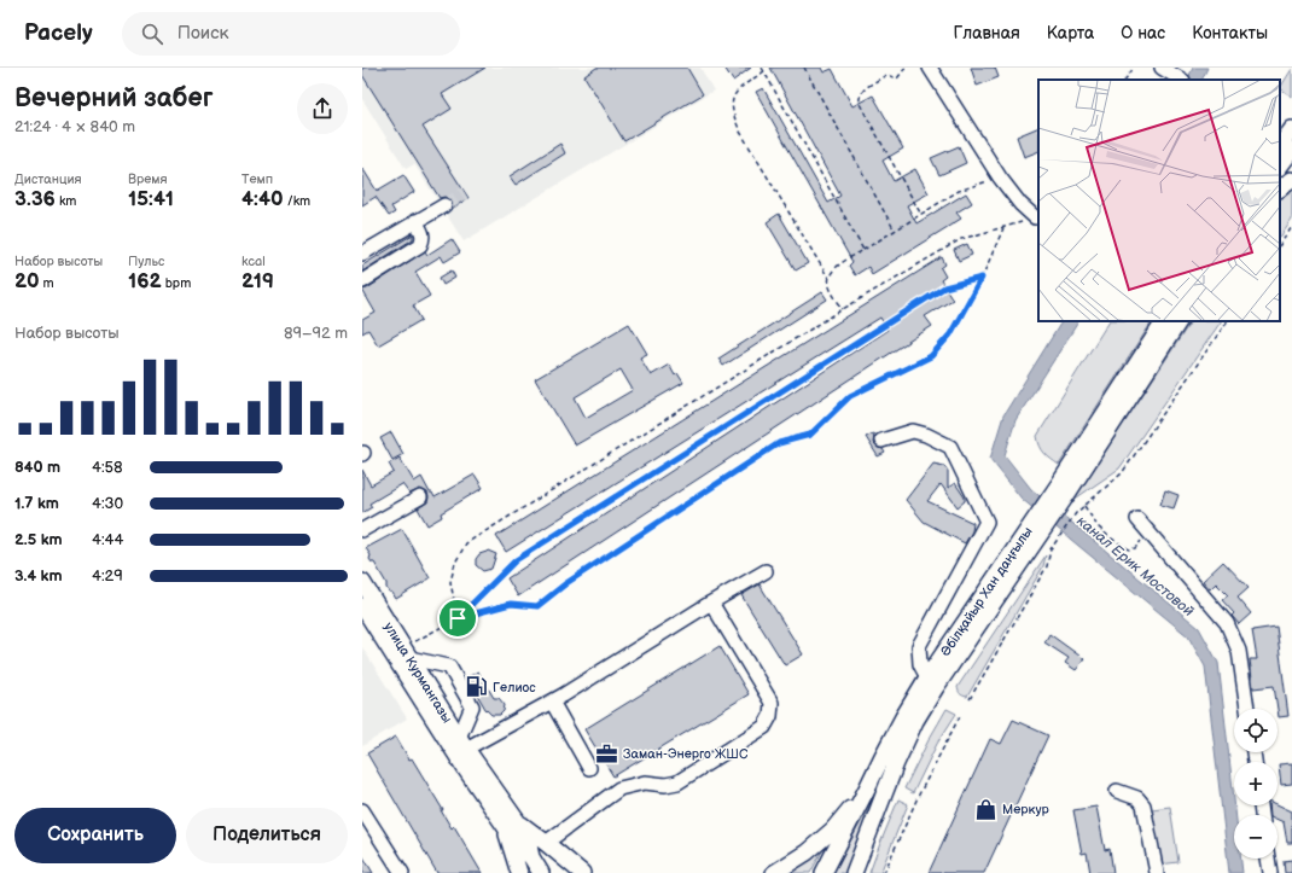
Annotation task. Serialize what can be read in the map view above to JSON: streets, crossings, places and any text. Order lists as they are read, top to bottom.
{
  "streets": {
    "main road": ["Әбілқайыр Хан даңғылы", "улица Курмангазы"]
  },
  "water": ["канал Ерик Мостовой"],
  "places": {
    "fuel station": ["Гелиос"],
    "office": ["Заман-Энерго ЖШС"],
    "shop": ["Меркур"]
  },
  "page": {
    "header": "Pacely",
    "search": "Поиск",
    "nav": [
      "Главная",
      "Карта",
      "О нас",
      "Контакты"
    ],
    "heading": ["Вечерний забег", "21:24 · 4 × 840 m"],
    "stats": [
      ["Дистанция", "3.36 km"],
      ["Время", "15:41"],
      ["Темп", "4:40 /km"],
      ["Набор высоты", "20 m"],
      ["Пульс", "162 bpm"],
      ["kcal", "219"]
    ],
    "chart": ["Набор высоты", "89–92 m"],
    "list": [
      {
        "name": "840 m",
        "note": "4:58"
      },
      {
        "name": "1.7 km",
        "note": "4:30"
      },
      {
        "name": "2.5 km",
        "note": "4:44"
      },
      {
        "name": "3.4 km",
        "note": "4:29"
      }
    ],
    "map_buttons": ["+", "−"],
    "buttons": ["Сохранить", "Поделиться"]
  }
}
